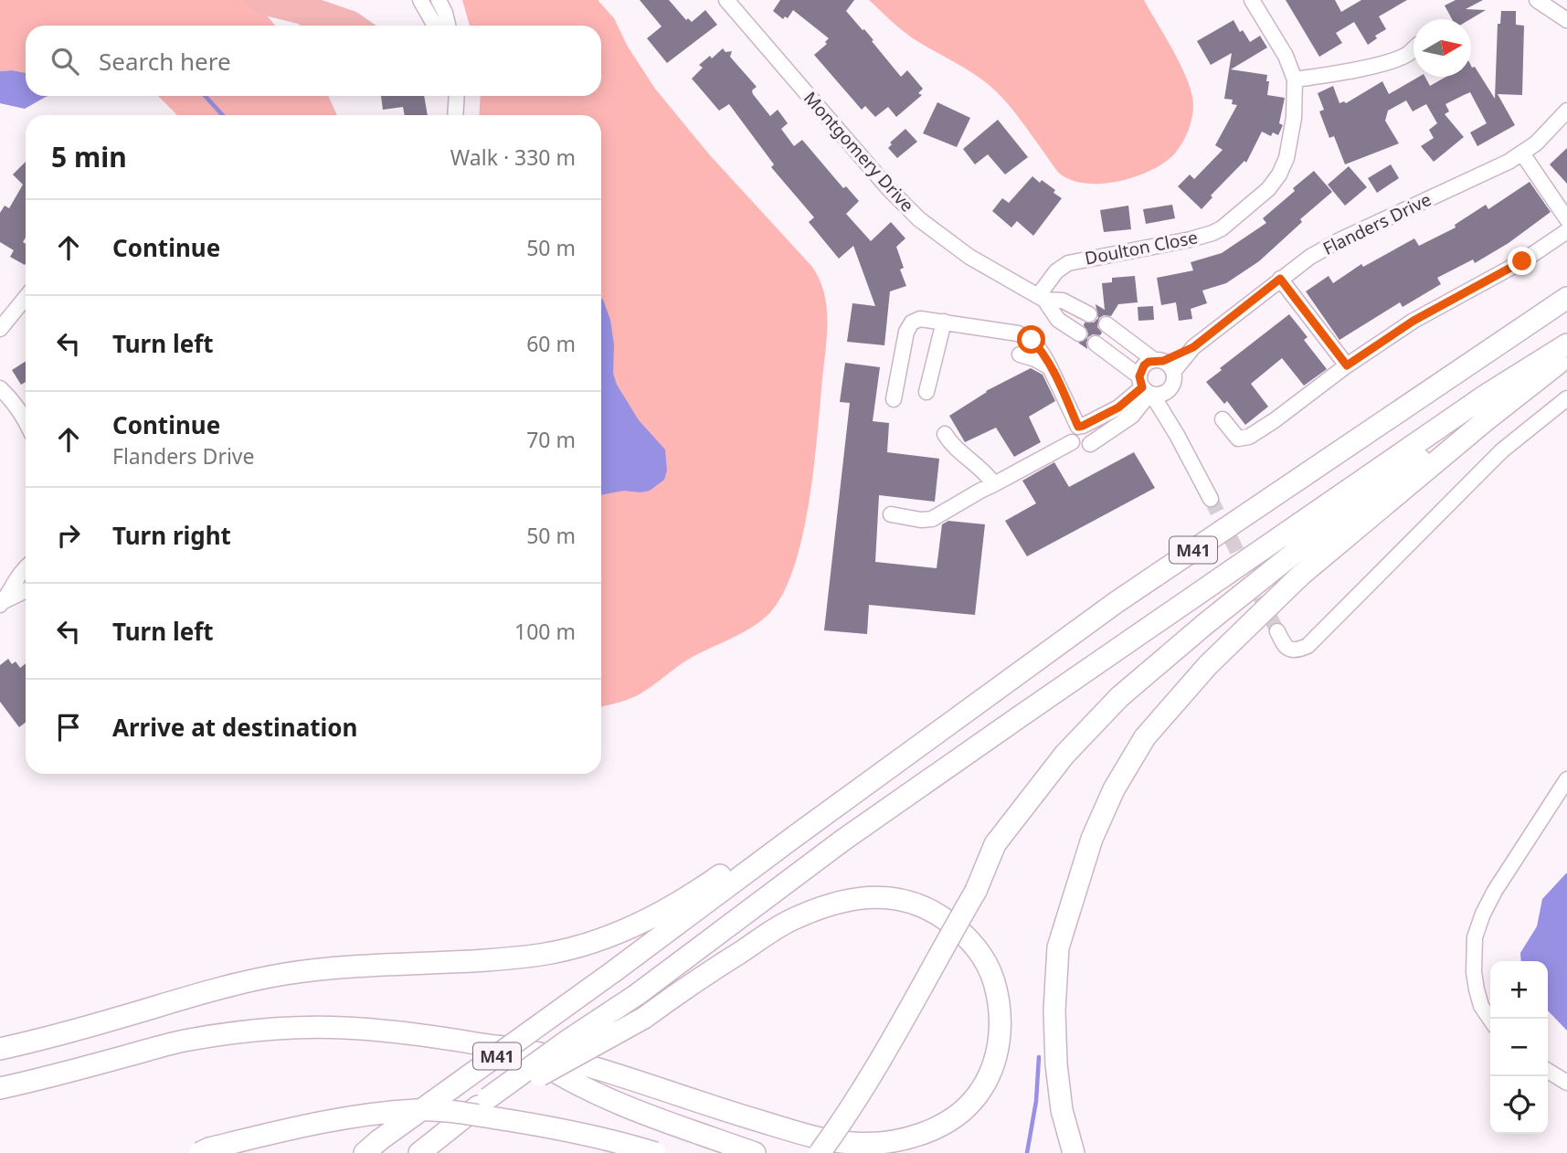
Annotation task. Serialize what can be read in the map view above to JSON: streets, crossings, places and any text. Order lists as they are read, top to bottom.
{
  "streets": {
    "highway": ["M41"],
    "street": ["Montgomery Drive", "Flanders Drive", "Doulton Close"]
  },
  "crossings": [
    ["Montgomery Drive", "Doulton Close"]
  ],
  "north": "right",
  "page": {
    "search": "Search here",
    "heading": ["5 min", "Walk · 330 m"],
    "list": [
      ["Continue", "50 m"],
      ["Turn left", "60 m"],
      ["Continue", "Flanders Drive", "70 m"],
      ["Turn right", "50 m"],
      ["Turn left", "100 m"],
      "Arrive at destination"
    ],
    "map_buttons": ["+", "−"]
  }
}
